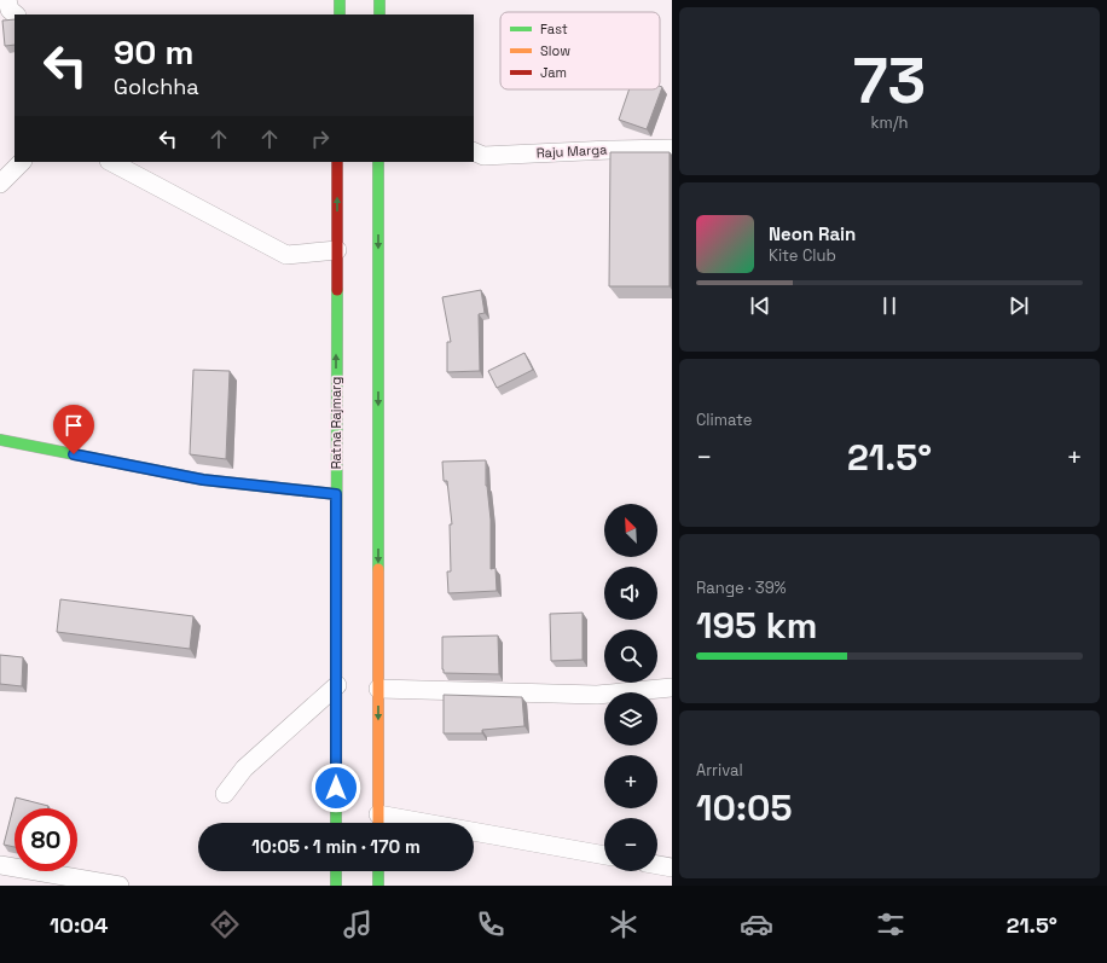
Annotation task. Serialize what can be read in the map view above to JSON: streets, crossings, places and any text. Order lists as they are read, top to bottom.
{
  "streets": {
    "main road": ["Ratna Rajmarg"],
    "street": ["Raju Marga"]
  },
  "legend": ["Fast", "Slow", "Jam"],
  "north": "top left",
  "page": {
    "tile": [
      ["73", "km/h"],
      "Climate",
      ["Range · 39%", "195 km"],
      ["Arrival", "10:05"]
    ],
    "turn": ["90 m", "Golchha"],
    "song": ["Neon Rain", "Kite Club"],
    "heat": ["−", "21.5°", "+"],
    "map_buttons": ["+", "−"],
    "limit": "80",
    "trip": "10:05 · 1 min · 170 m",
    "tabs": ["10:04", "21.5°"]
  }
}
